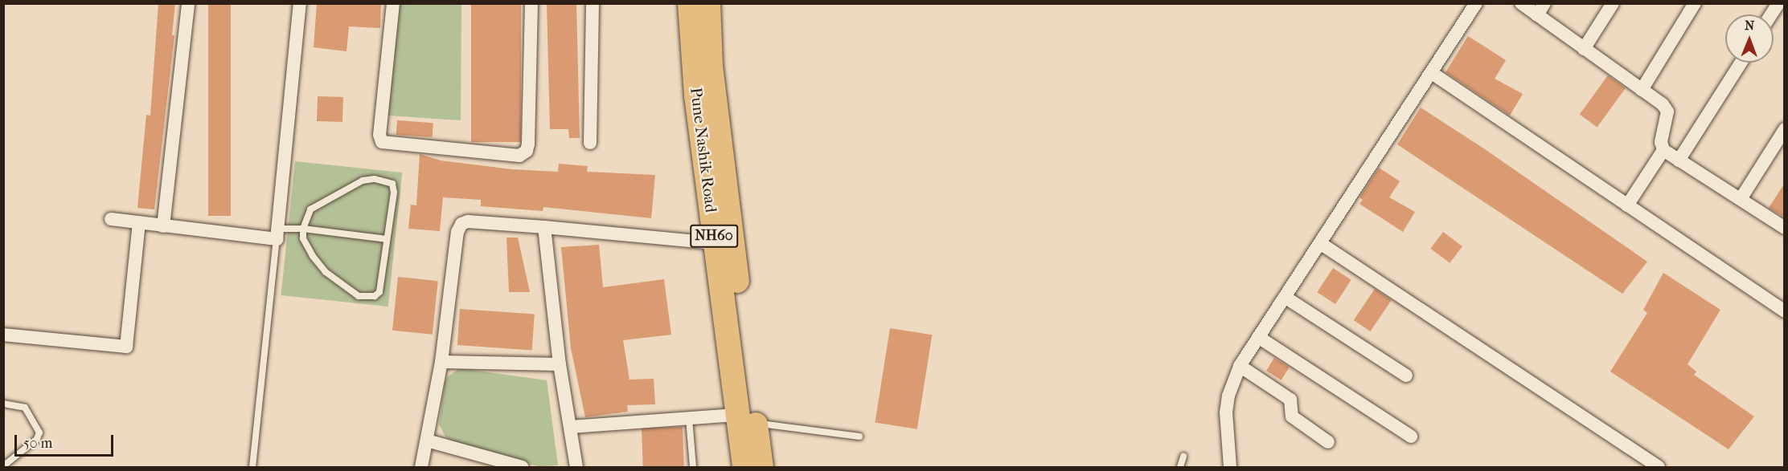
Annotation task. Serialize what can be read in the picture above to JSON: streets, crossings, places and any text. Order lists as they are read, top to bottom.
{
  "streets": {
    "highway": ["Pune Nashik Road", "NH60"]
  },
  "scale_bar": "50 m",
  "north": "top"
}
